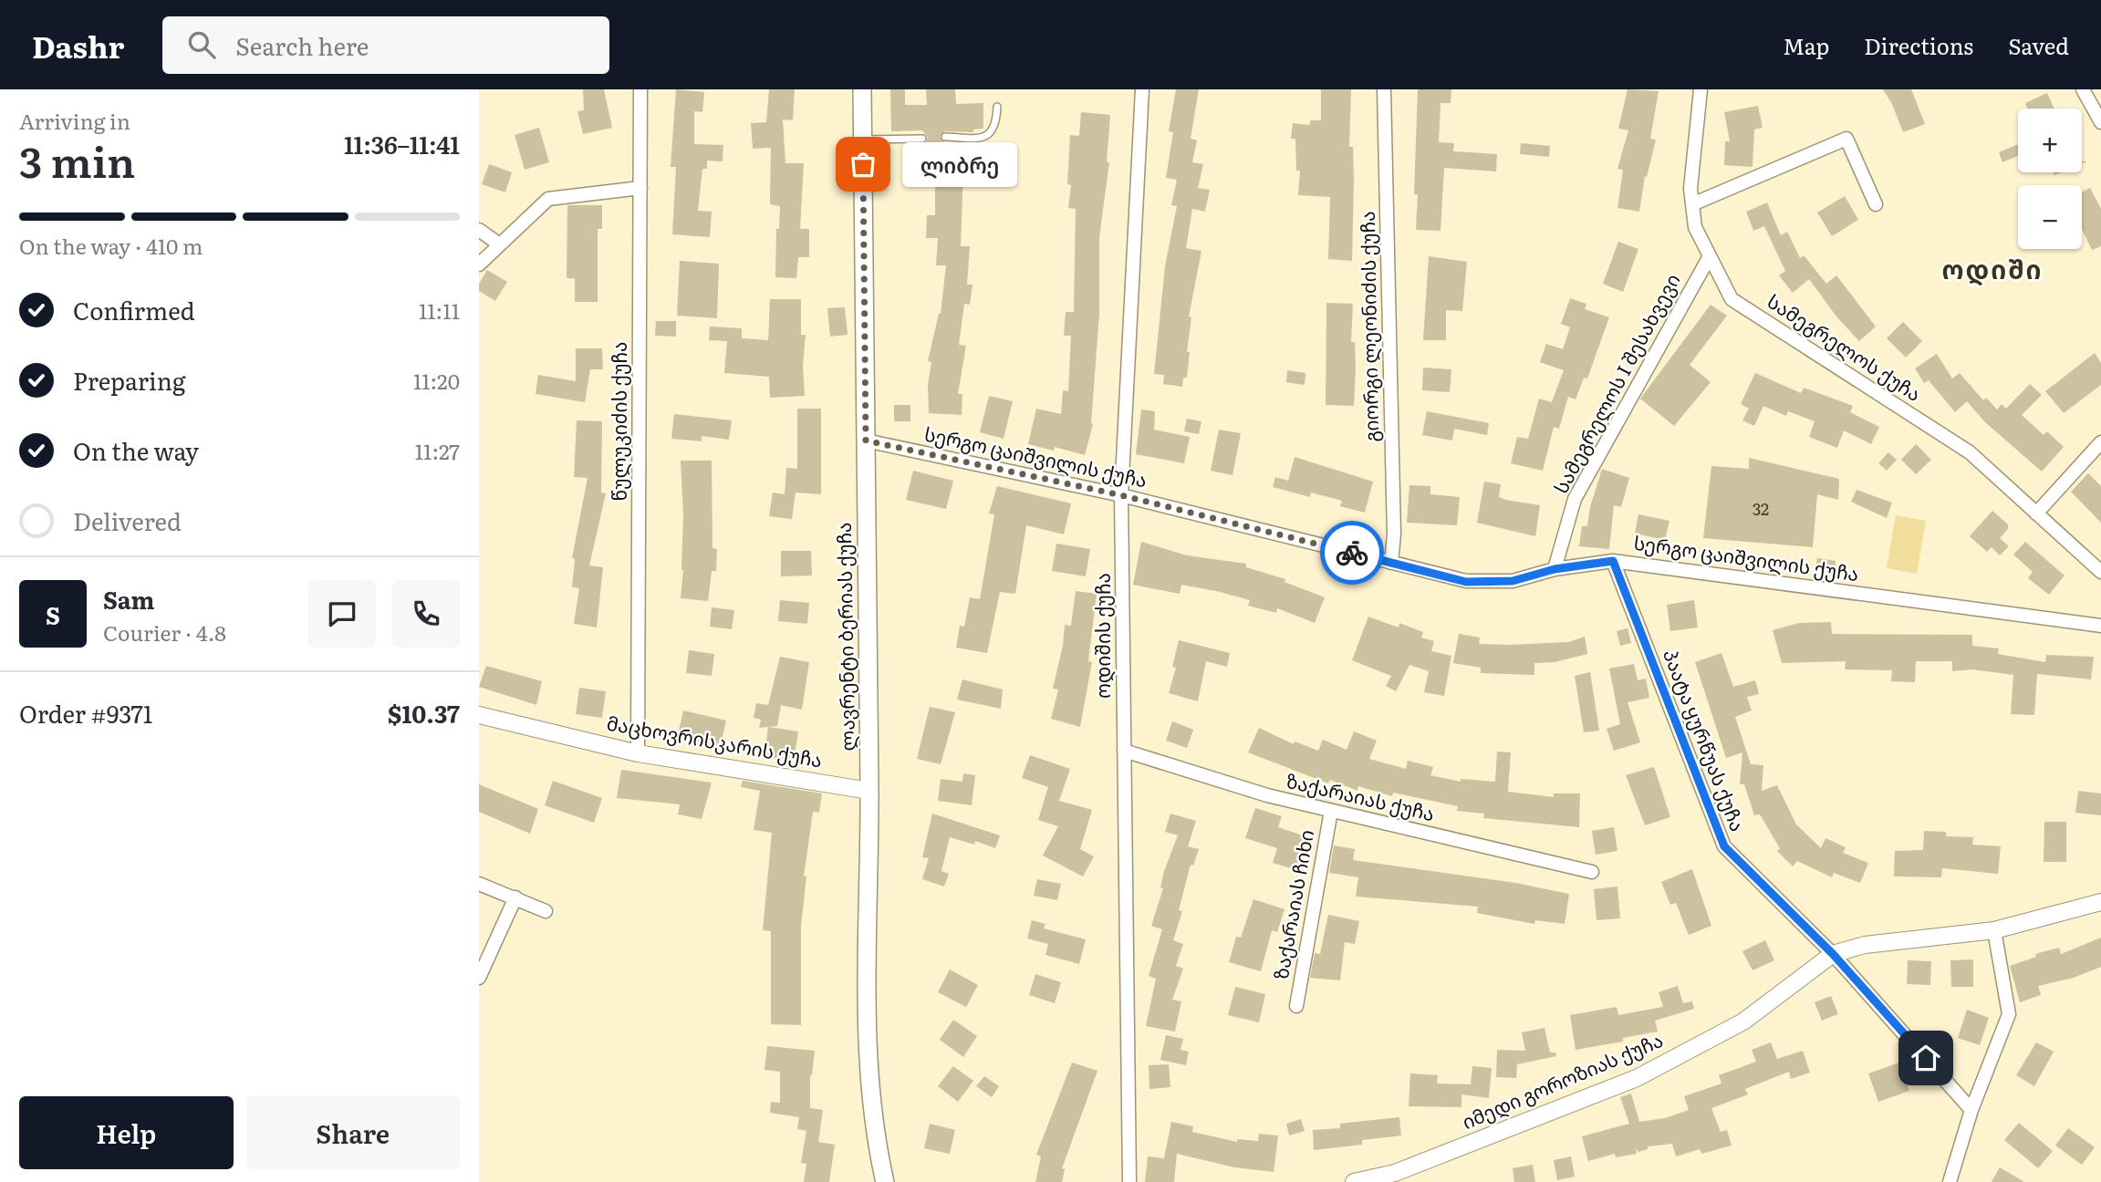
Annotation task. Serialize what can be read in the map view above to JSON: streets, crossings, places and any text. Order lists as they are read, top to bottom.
{
  "streets": {
    "main road": ["ლავრენტი ბერიას ქუჩა"],
    "street": [
      "გიორგი ლეონიძის ქუჩა",
      "სამეგრელოს ქუჩა",
      "სამეგრელოს I შესახვევი",
      "წულუკიძის ქუჩა",
      "სერგო ცაიშვილის ქუჩა",
      "ოდიშის ქუჩა",
      "პაატა ყურწუას ქუჩა",
      "მაცხოვრისკარის ქუჩა",
      "ზაქარაიას ქუჩა",
      "ზაქარაიას ჩიხი",
      "იმედი გოროზიას ქუჩა"
    ]
  },
  "crossings": [
    ["გიორგი ლეონიძის ქუჩა", "სერგო ცაიშვილის ქუჩა"],
    ["სამეგრელოს ქუჩა", "სამეგრელოს I შესახვევი"],
    ["სამეგრელოს I შესახვევი", "სერგო ცაიშვილის ქუჩა"],
    ["წულუკიძის ქუჩა", "მაცხოვრისკარის ქუჩა"],
    ["სერგო ცაიშვილის ქუჩა", "ოდიშის ქუჩა"],
    ["სერგო ცაიშვილის ქუჩა", "ლავრენტი ბერიას ქუჩა"],
    ["სერგო ცაიშვილის ქუჩა", "პაატა ყურწუას ქუჩა"],
    ["ოდიშის ქუჩა", "ზაქარაიას ქუჩა"],
    ["ლავრენტი ბერიას ქუჩა", "მაცხოვრისკარის ქუჩა"],
    ["პაატა ყურწუას ქუჩა", "იმედი გოროზიას ქუჩა"],
    ["ზაქარაიას ქუჩა", "ზაქარაიას ჩიხი"]
  ],
  "districts": ["ოდიში"],
  "places": ["ლიბრე"],
  "house_numbers": ["32"],
  "page": {
    "header": "Dashr",
    "search": "Search here",
    "nav": ["Map", "Directions", "Saved"],
    "heading": ["3 min", "Arriving in", "11:36–11:41"],
    "panel": [
      "Sam",
      "Courier · 4.8",
      "Order #9371",
      "$10.37"
    ],
    "map_buttons": ["+", "−"],
    "bubble": "ლიბრე",
    "bar": "On the way · 410 m",
    "list": [
      ["Confirmed", "11:11"],
      ["Preparing", "11:20"],
      ["On the way", "11:27"],
      "Delivered"
    ],
    "round": "S",
    "buttons": ["Help", "Share"]
  }
}
